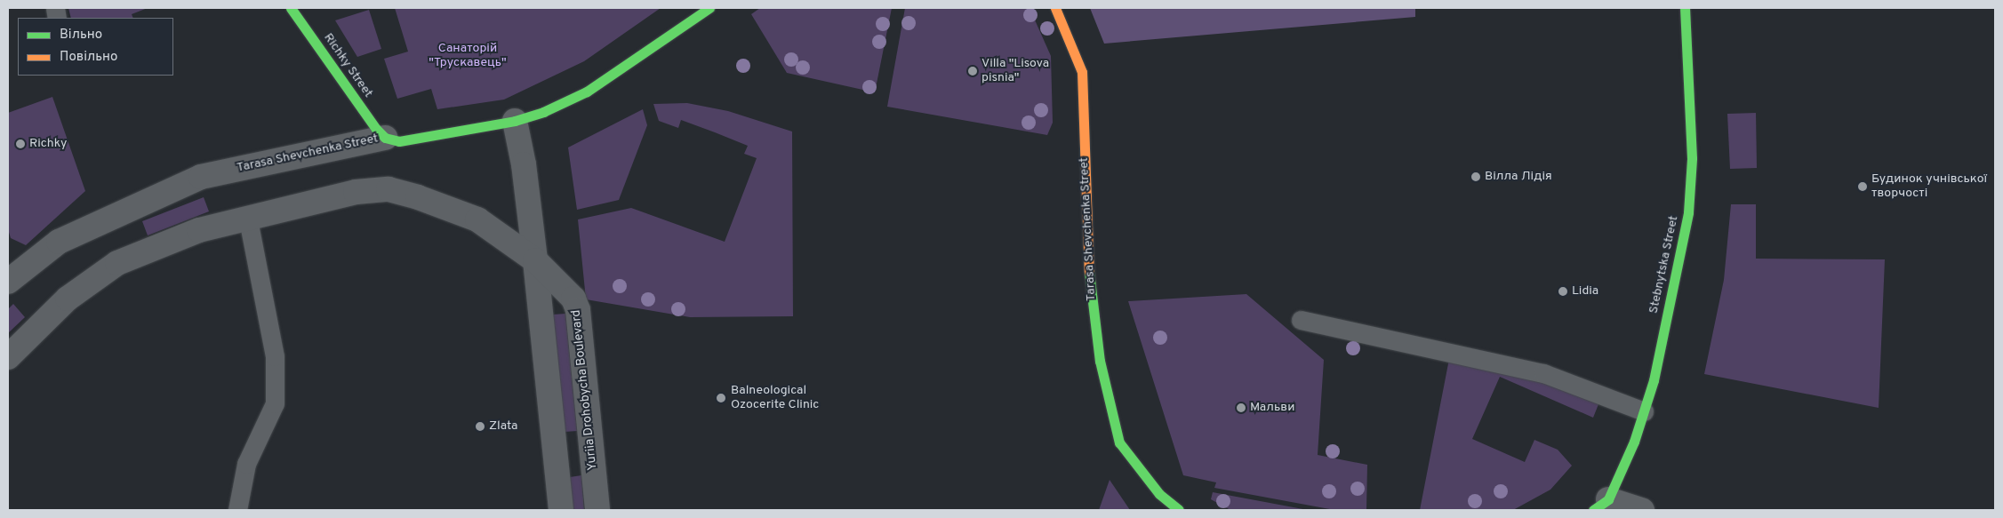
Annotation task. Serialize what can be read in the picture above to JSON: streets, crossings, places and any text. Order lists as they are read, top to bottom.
{
  "streets": {
    "street": [
      "Richky Street",
      "Tarasa Shevchenka Street",
      "Stebnytska Street",
      "Yuriia Drohobycha Boulevard"
    ]
  },
  "crossings": [
    ["Richky Street", "Tarasa Shevchenka Street"]
  ],
  "parks": ["Санаторій \"Трускавець\""],
  "places": [
    "Villa \"Lisova pisnia\"",
    "Richky",
    "Вілла Лідія",
    "Будинок учнівської творчості",
    "Lidia",
    "Balneological Ozocerite Clinic",
    "Мальви",
    "Zlata"
  ],
  "legend": ["Вільно", "Повільно"]
}
